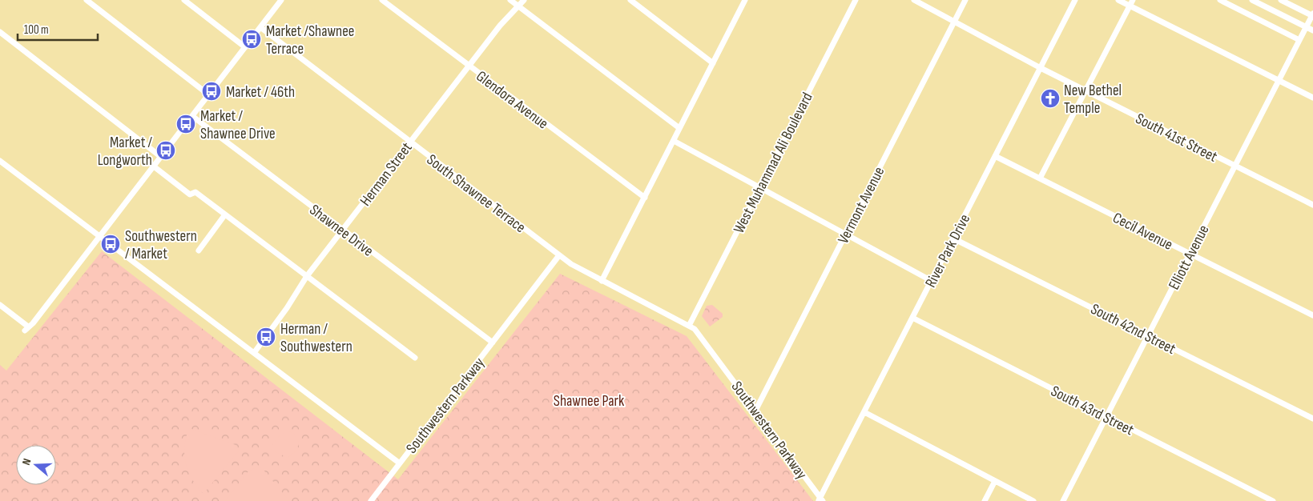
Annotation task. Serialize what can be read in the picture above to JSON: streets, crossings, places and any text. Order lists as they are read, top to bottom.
{
  "streets": {
    "street": [
      "Glendora Avenue",
      "South 41st Street",
      "West Muhammad Ali Boulevard",
      "Herman Street",
      "South Shawnee Terrace",
      "Vermont Avenue",
      "Shawnee Drive",
      "Cecil Avenue",
      "River Park Drive",
      "Elliott Avenue",
      "South 42nd Street",
      "Southwestern Parkway",
      "South 43rd Street"
    ]
  },
  "crossings": [
    ["Glendora Avenue", "Herman Street"],
    ["South 41st Street", "Vermont Avenue"],
    ["South 41st Street", "River Park Drive"],
    ["South 41st Street", "Elliott Avenue"],
    ["West Muhammad Ali Boulevard", "Southwestern Parkway"],
    ["Herman Street", "South Shawnee Terrace"],
    ["Herman Street", "Shawnee Drive"],
    ["Herman Street", "Southwestern Parkway"],
    ["South Shawnee Terrace", "Southwestern Parkway"],
    ["Vermont Avenue", "Southwestern Parkway"],
    ["Shawnee Drive", "Southwestern Parkway"],
    ["Cecil Avenue", "River Park Drive"],
    ["Cecil Avenue", "Elliott Avenue"],
    ["River Park Drive", "South 42nd Street"],
    ["River Park Drive", "Southwestern Parkway"],
    ["River Park Drive", "South 43rd Street"],
    ["Elliott Avenue", "South 42nd Street"],
    ["Elliott Avenue", "South 43rd Street"]
  ],
  "parks": ["Shawnee Park"],
  "places": {
    "bus stop": [
      "Market /Shawnee Terrace",
      "Market / 46th",
      "Market / Shawnee Drive",
      "Market / Longworth",
      "Southwestern / Market",
      "Herman / Southwestern"
    ],
    "church": ["New Bethel Temple"]
  },
  "scale_bar": "100 m",
  "north": "left"
}
